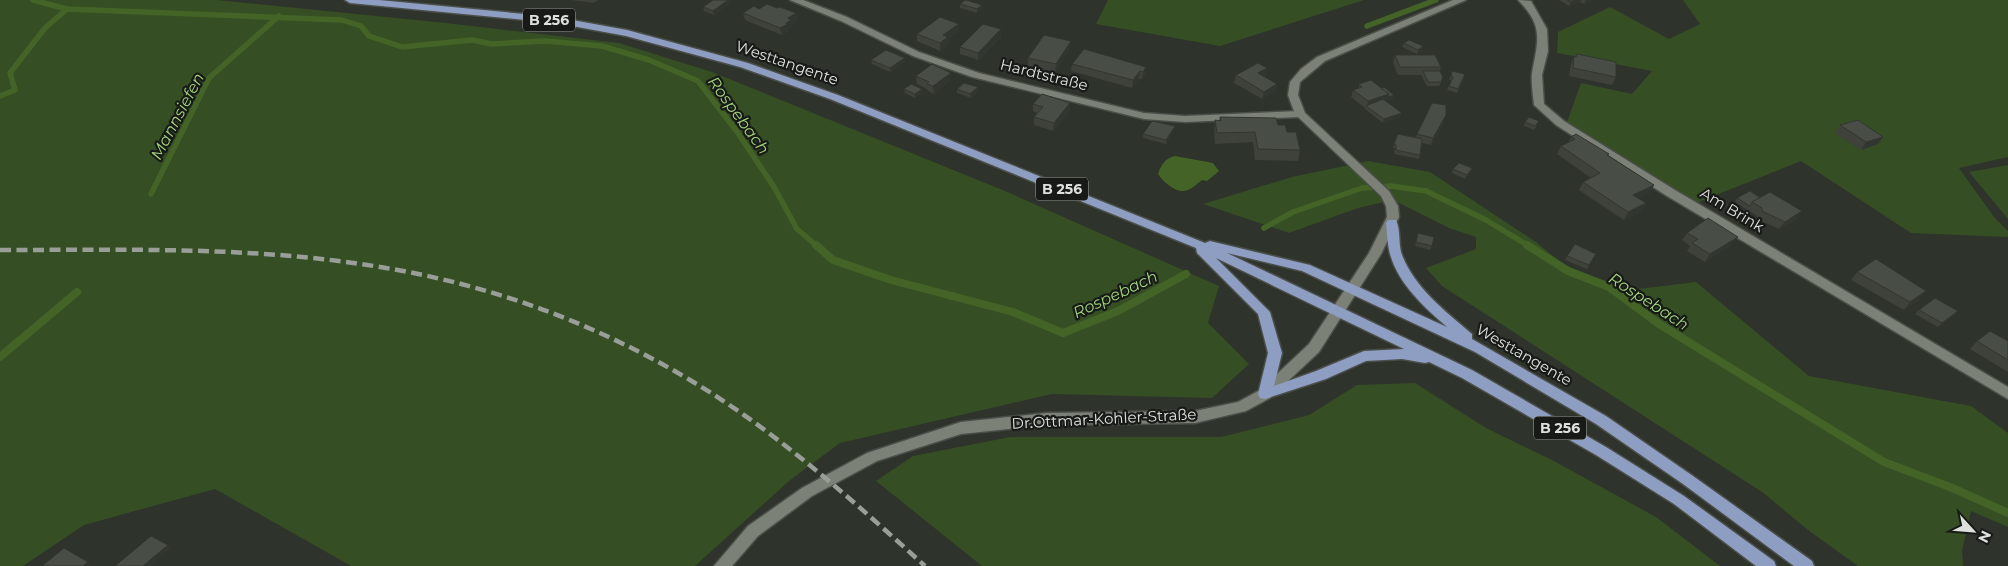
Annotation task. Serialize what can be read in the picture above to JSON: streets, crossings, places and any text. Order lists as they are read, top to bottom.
{
  "streets": {
    "main road": ["B 256", "Westtangente"],
    "street": ["Hardtstraße", "Am Brink", "Dr.Ottmar-Kohler-Straße"]
  },
  "crossings": [
    ["B 256", "Westtangente"],
    ["B 256", "Dr.Ottmar-Kohler-Straße"],
    ["Westtangente", "Dr.Ottmar-Kohler-Straße"]
  ],
  "water": ["Rospebach", "Mannsiefen"],
  "north": "bottom right"
}
